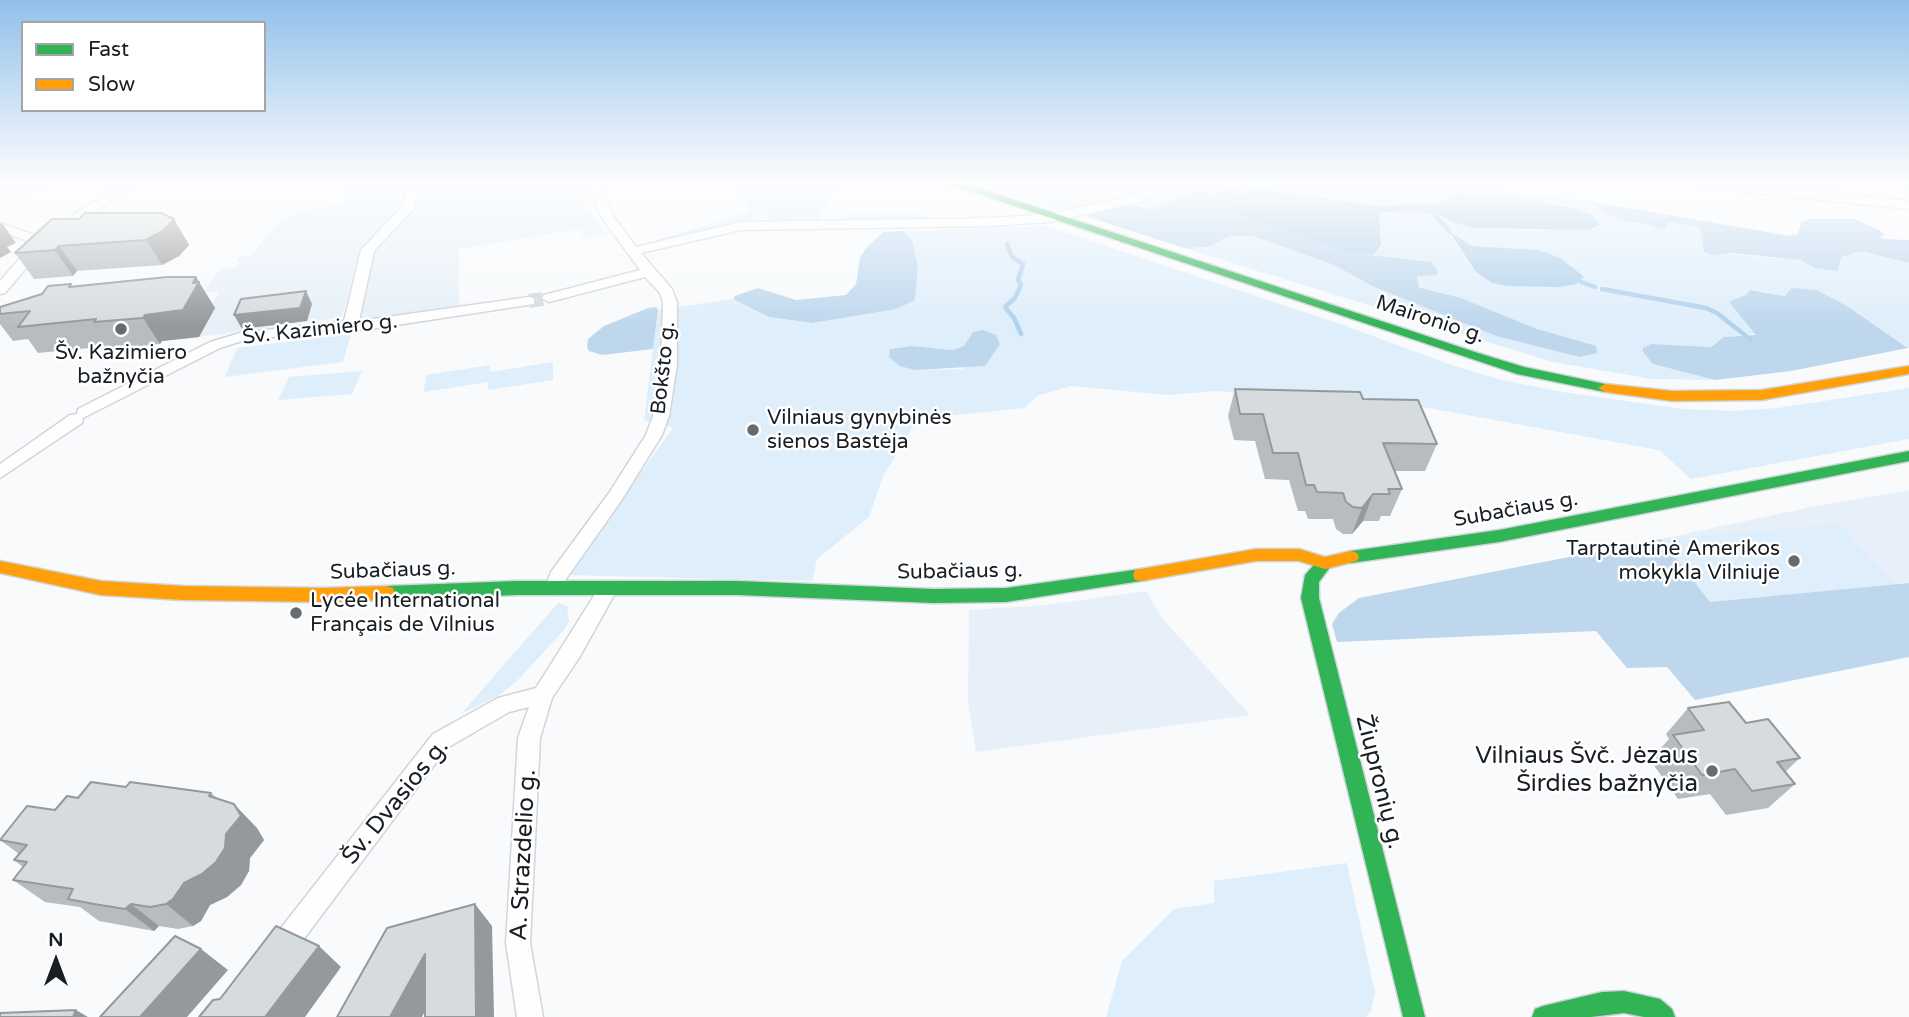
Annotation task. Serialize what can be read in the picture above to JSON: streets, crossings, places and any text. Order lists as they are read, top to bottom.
{
  "streets": {
    "main road": ["Maironio g.", "Subačiaus g.", "Žiupronių g."],
    "street": [
      "Šv. Kazimiero g.",
      "Bokšto g.",
      "Šv. Dvasios g.",
      "A. Strazdelio g."
    ]
  },
  "crossings": [
    ["Bokšto g.", "Subačiaus g."],
    ["Subačiaus g.", "Žiupronių g."],
    ["Šv. Dvasios g.", "A. Strazdelio g."]
  ],
  "places": [
    "Šv. Kazimiero bažnyčia",
    "Vilniaus gynybinės sienos Bastėja",
    "Tarptautinė Amerikos mokykla Vilniuje",
    "Lycée International Français de Vilnius",
    "Vilniaus Švč. Jėzaus Širdies bažnyčia"
  ],
  "legend": ["Fast", "Slow"],
  "north": "top"
}
